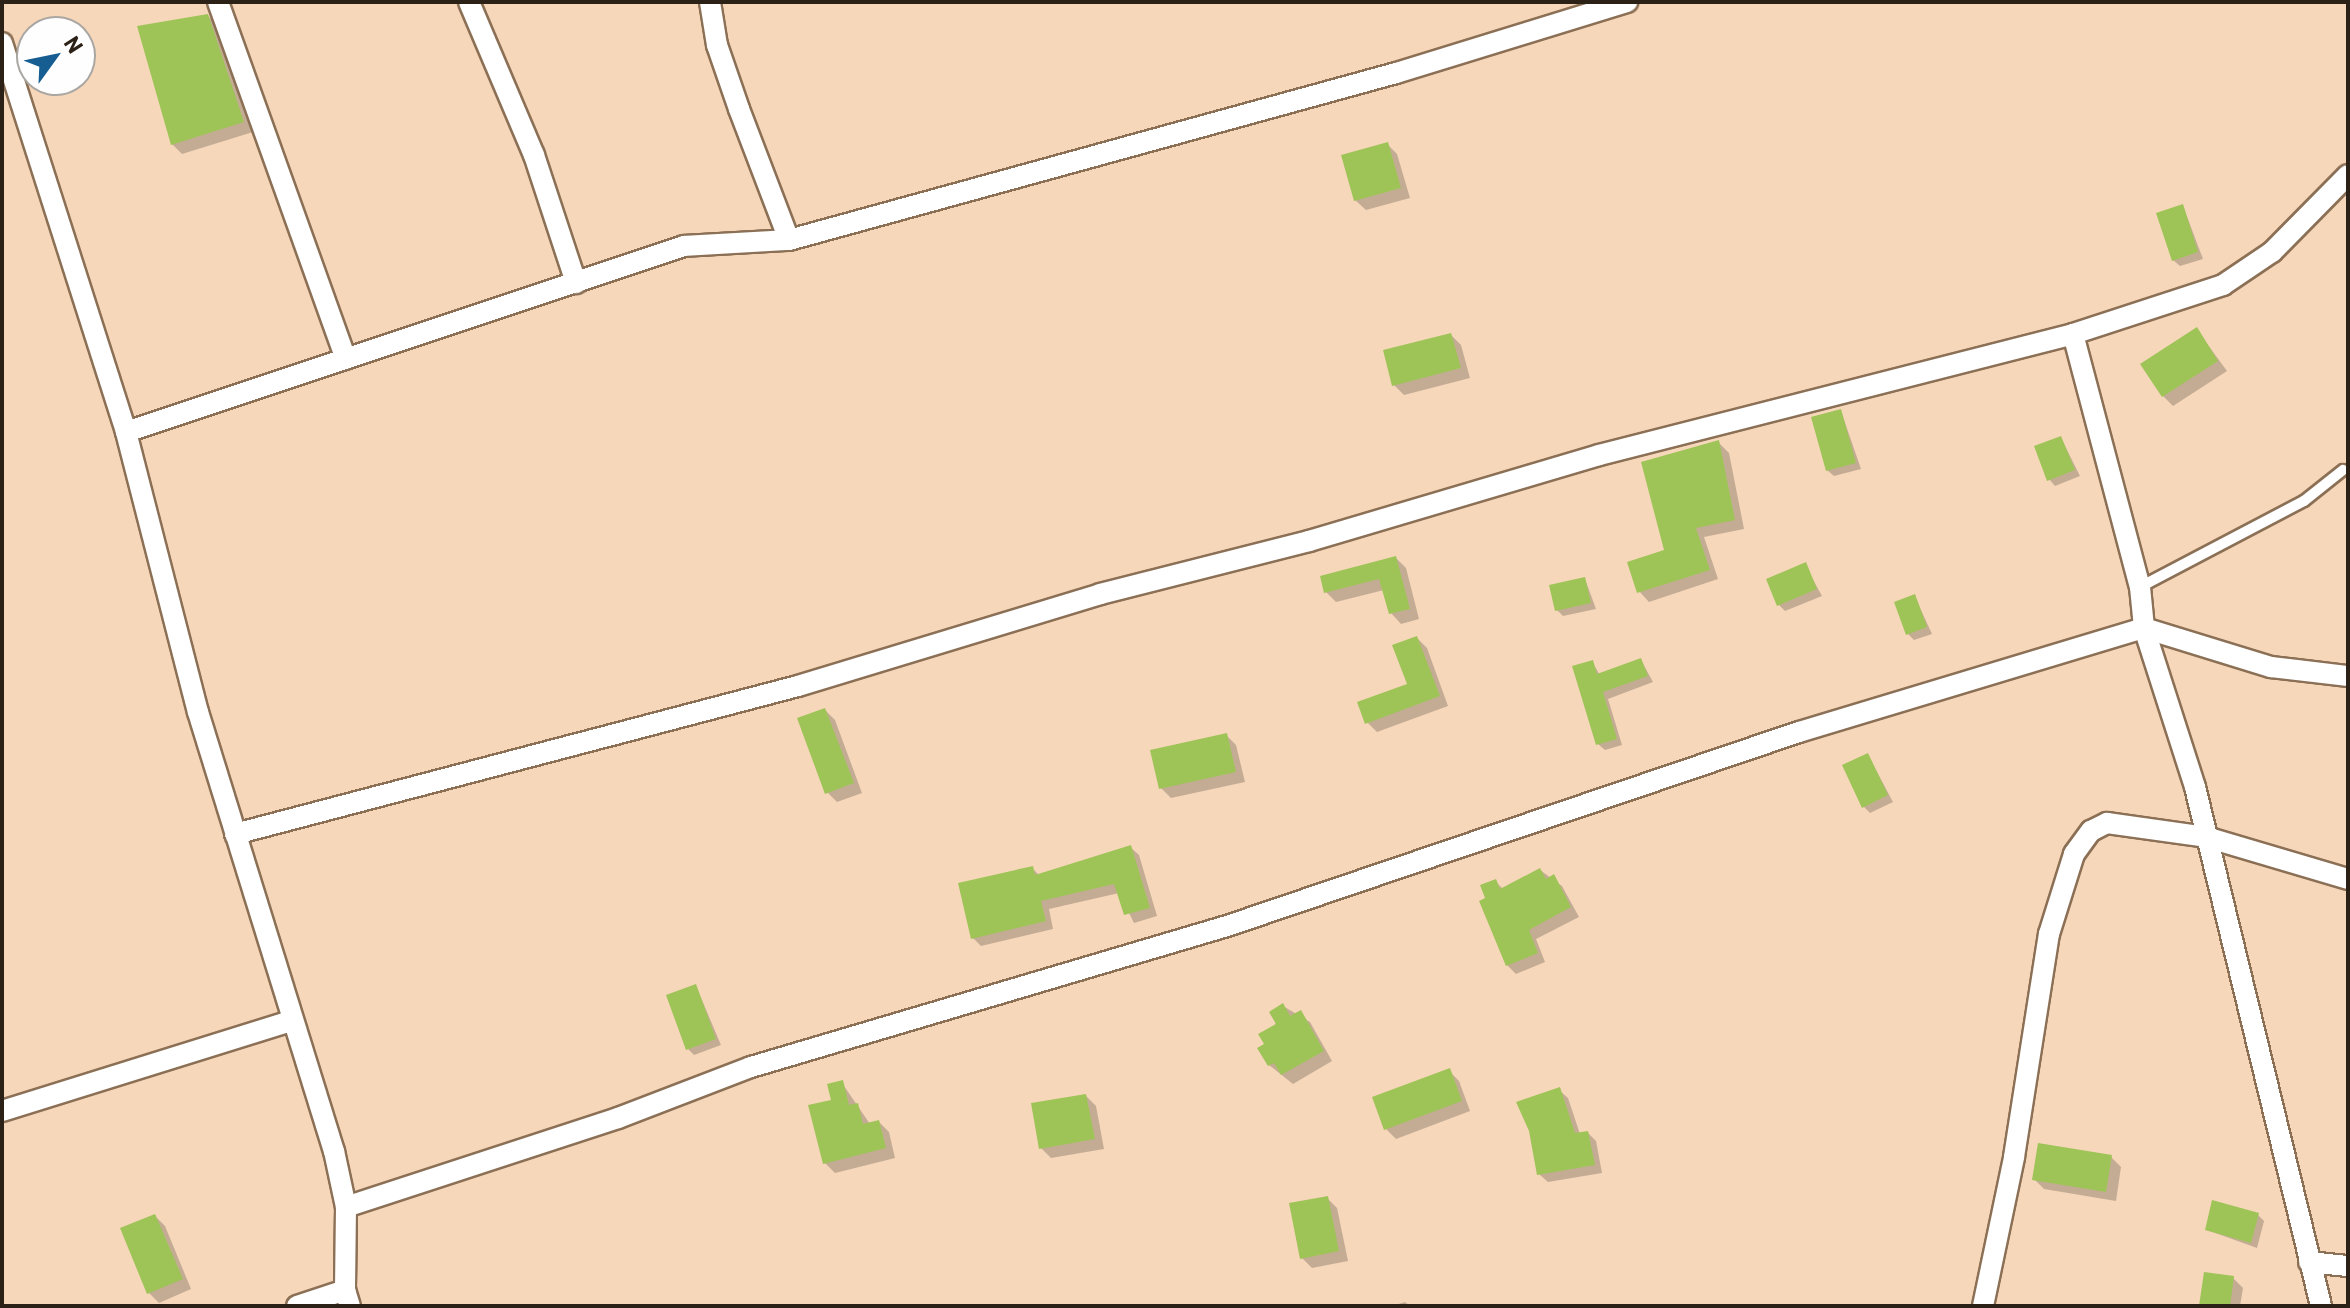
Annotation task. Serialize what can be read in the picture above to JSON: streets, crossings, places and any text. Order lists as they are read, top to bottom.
{
  "north": "top right"
}
